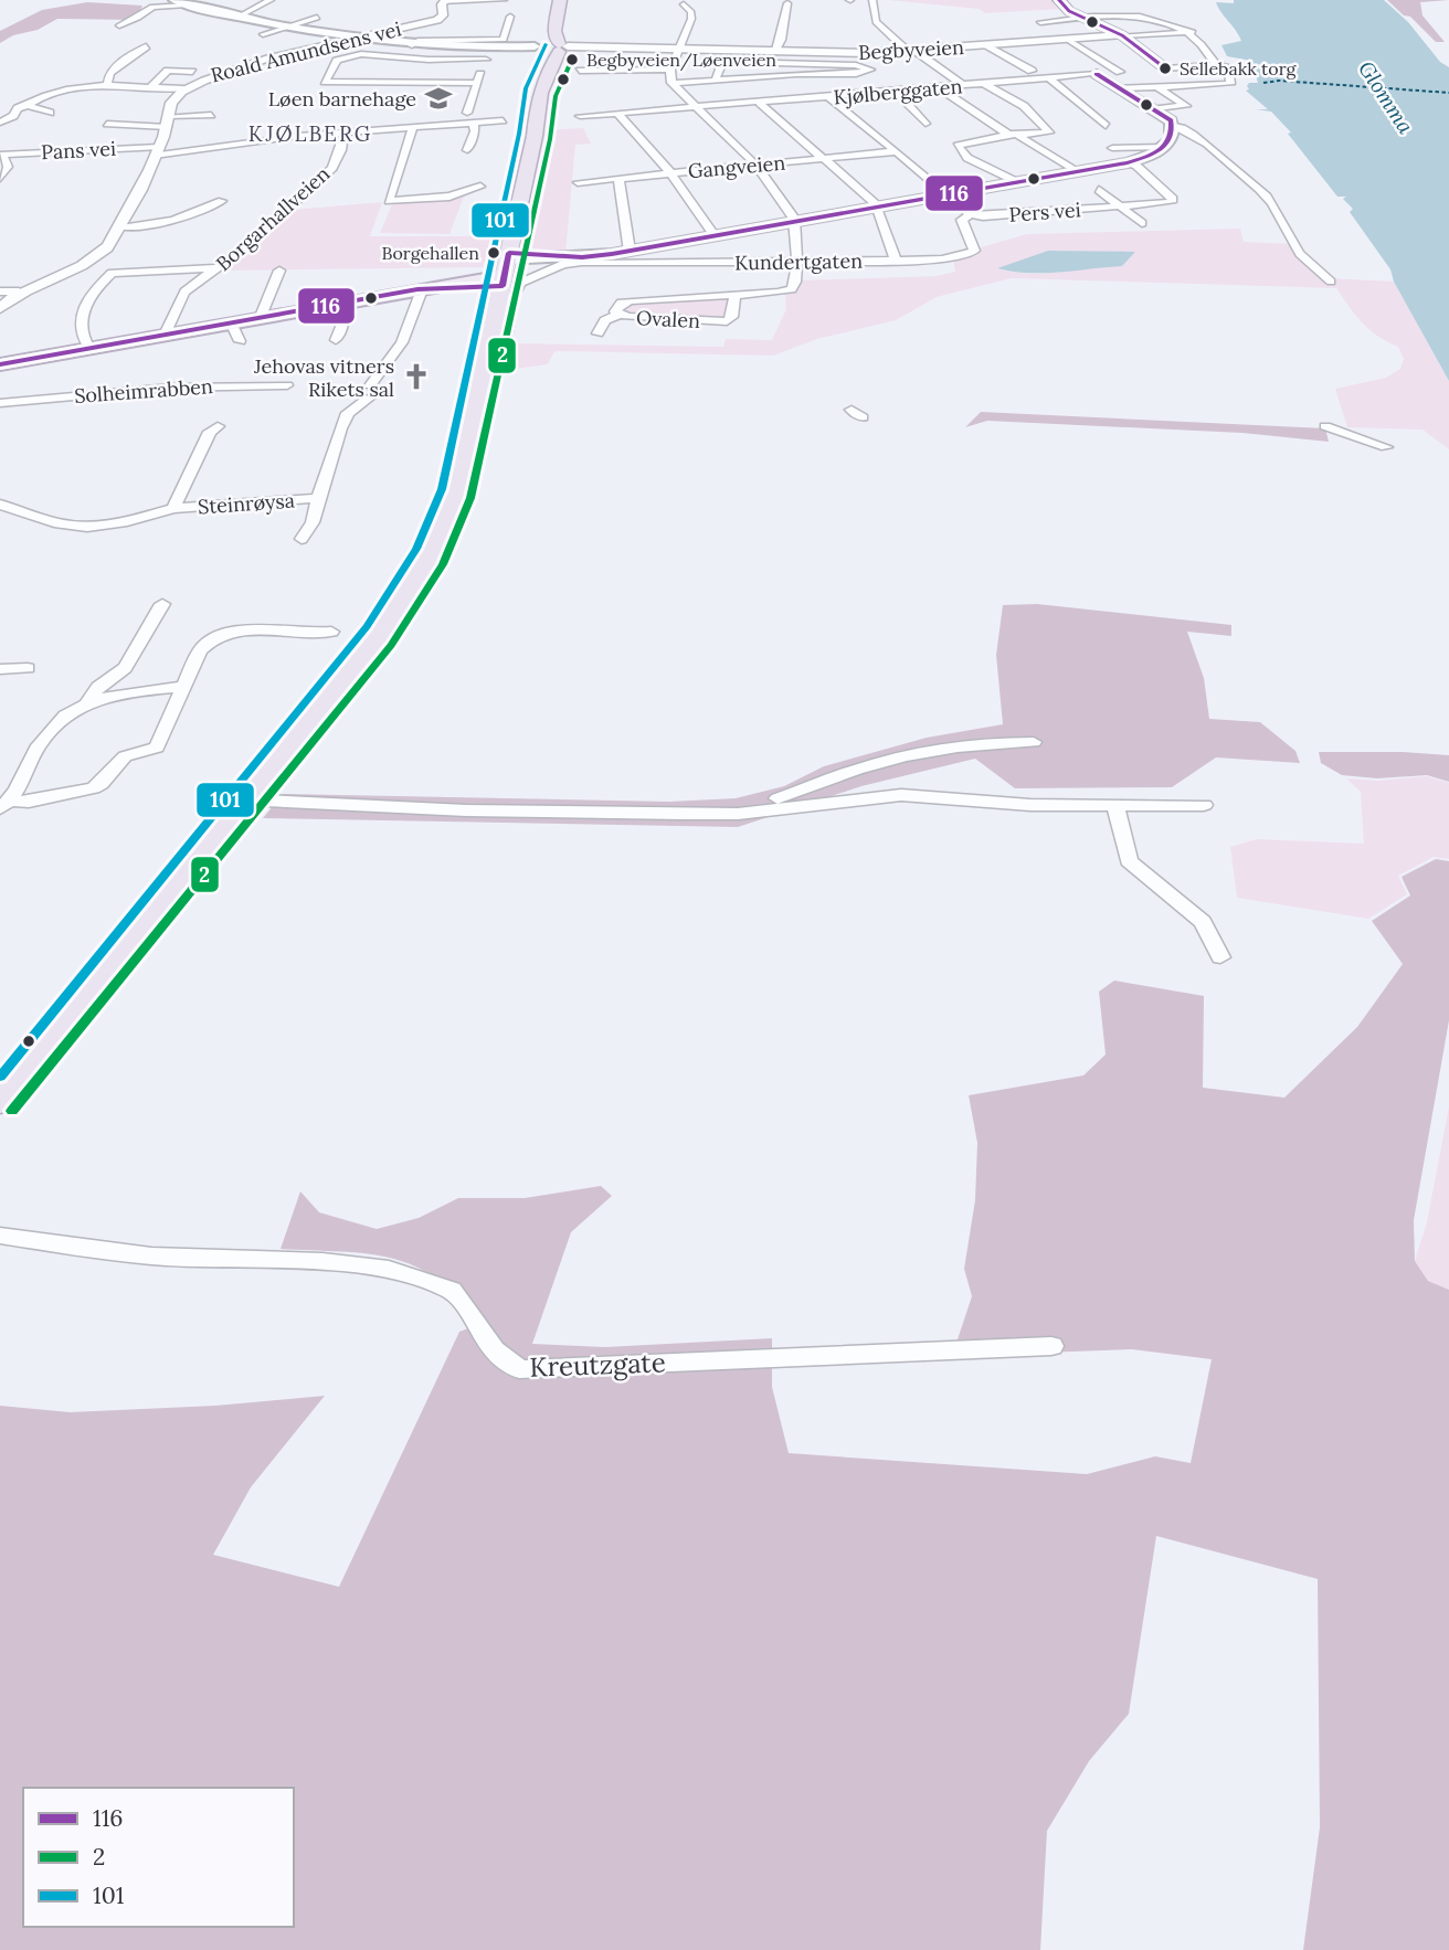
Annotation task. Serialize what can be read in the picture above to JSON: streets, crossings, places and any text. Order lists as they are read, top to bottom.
{
  "streets": {
    "main road": ["Kjølberggaten"],
    "street": [
      "Begbyveien",
      "Roald Amundsens vei",
      "Pans vei",
      "Gangveien",
      "Pers vei",
      "Borgarhallveien",
      "Kundertgaten",
      "Ovalen",
      "Solheimrabben",
      "Steinrøysa",
      "Kreutzgate"
    ]
  },
  "crossings": [
    ["Roald Amundsens vei", "Pans vei"],
    ["Pers vei", "Kundertgaten"],
    ["Kundertgaten", "Ovalen"]
  ],
  "districts": ["KJØLBERG"],
  "water": ["Glomma"],
  "places": {
    "other": ["Begbyveien/Løenveien", "Sellebakk torg", "Borgehallen"],
    "school or university": ["Løen barnehage"],
    "church": ["Jehovas vitners Rikets sal"]
  },
  "lines": ["transit line 116", "transit line 101", "transit line 2"],
  "legend": ["116", "2", "101"]
}
